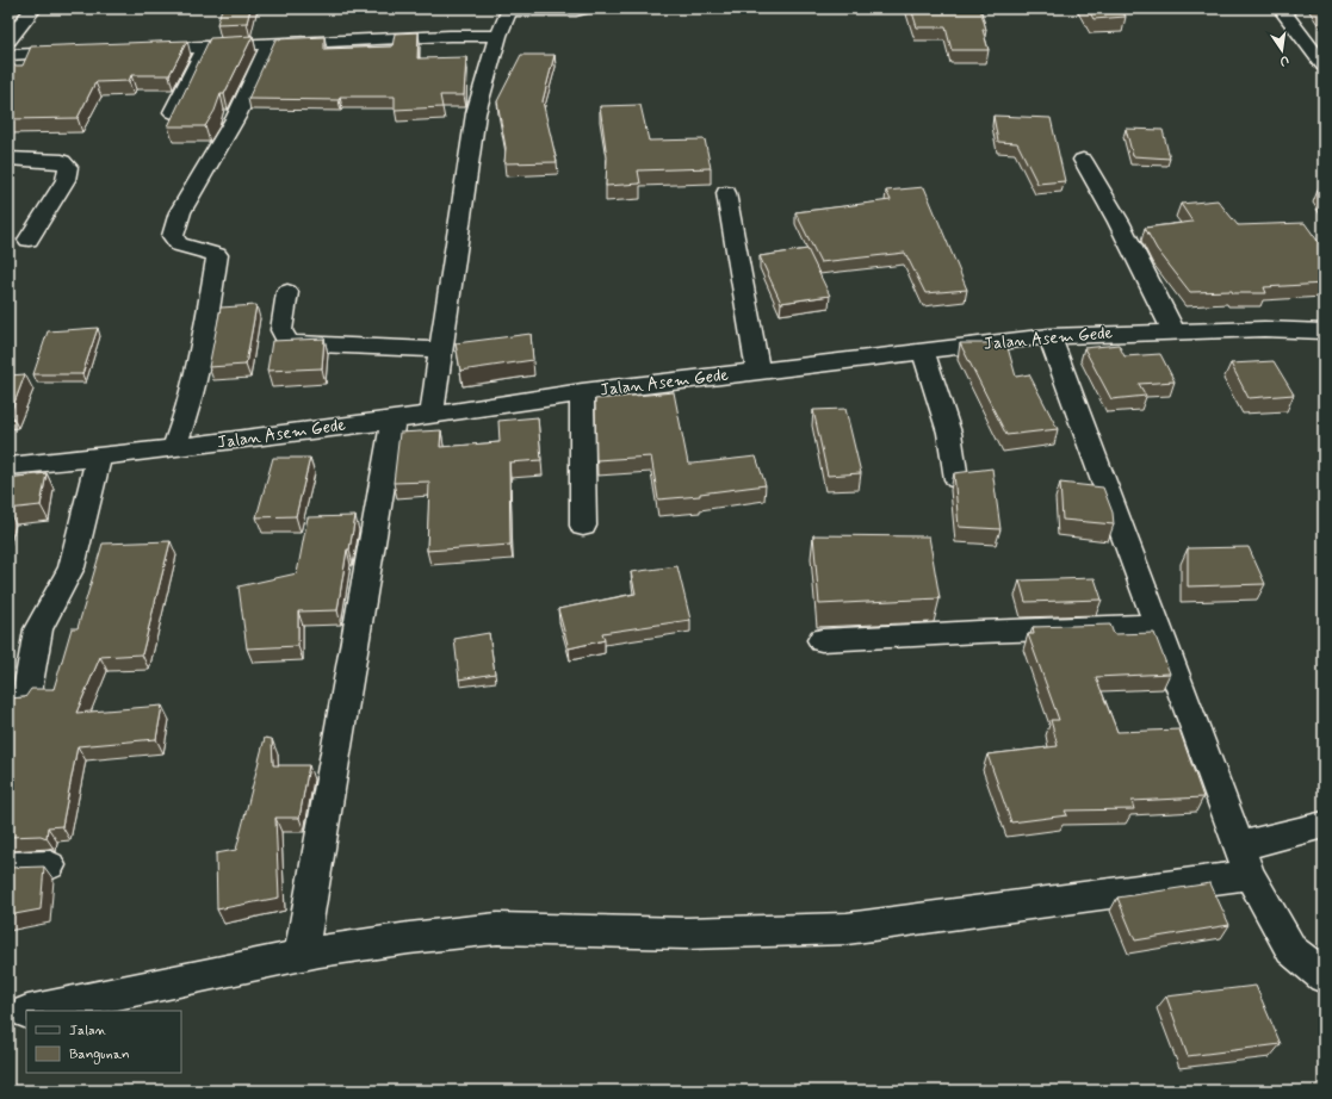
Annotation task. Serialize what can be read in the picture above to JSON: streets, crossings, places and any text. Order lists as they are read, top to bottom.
{
  "streets": {
    "street": ["Jalan Asem Gede"]
  },
  "legend": ["Jalan", "Bangunan"],
  "north": "bottom"
}
